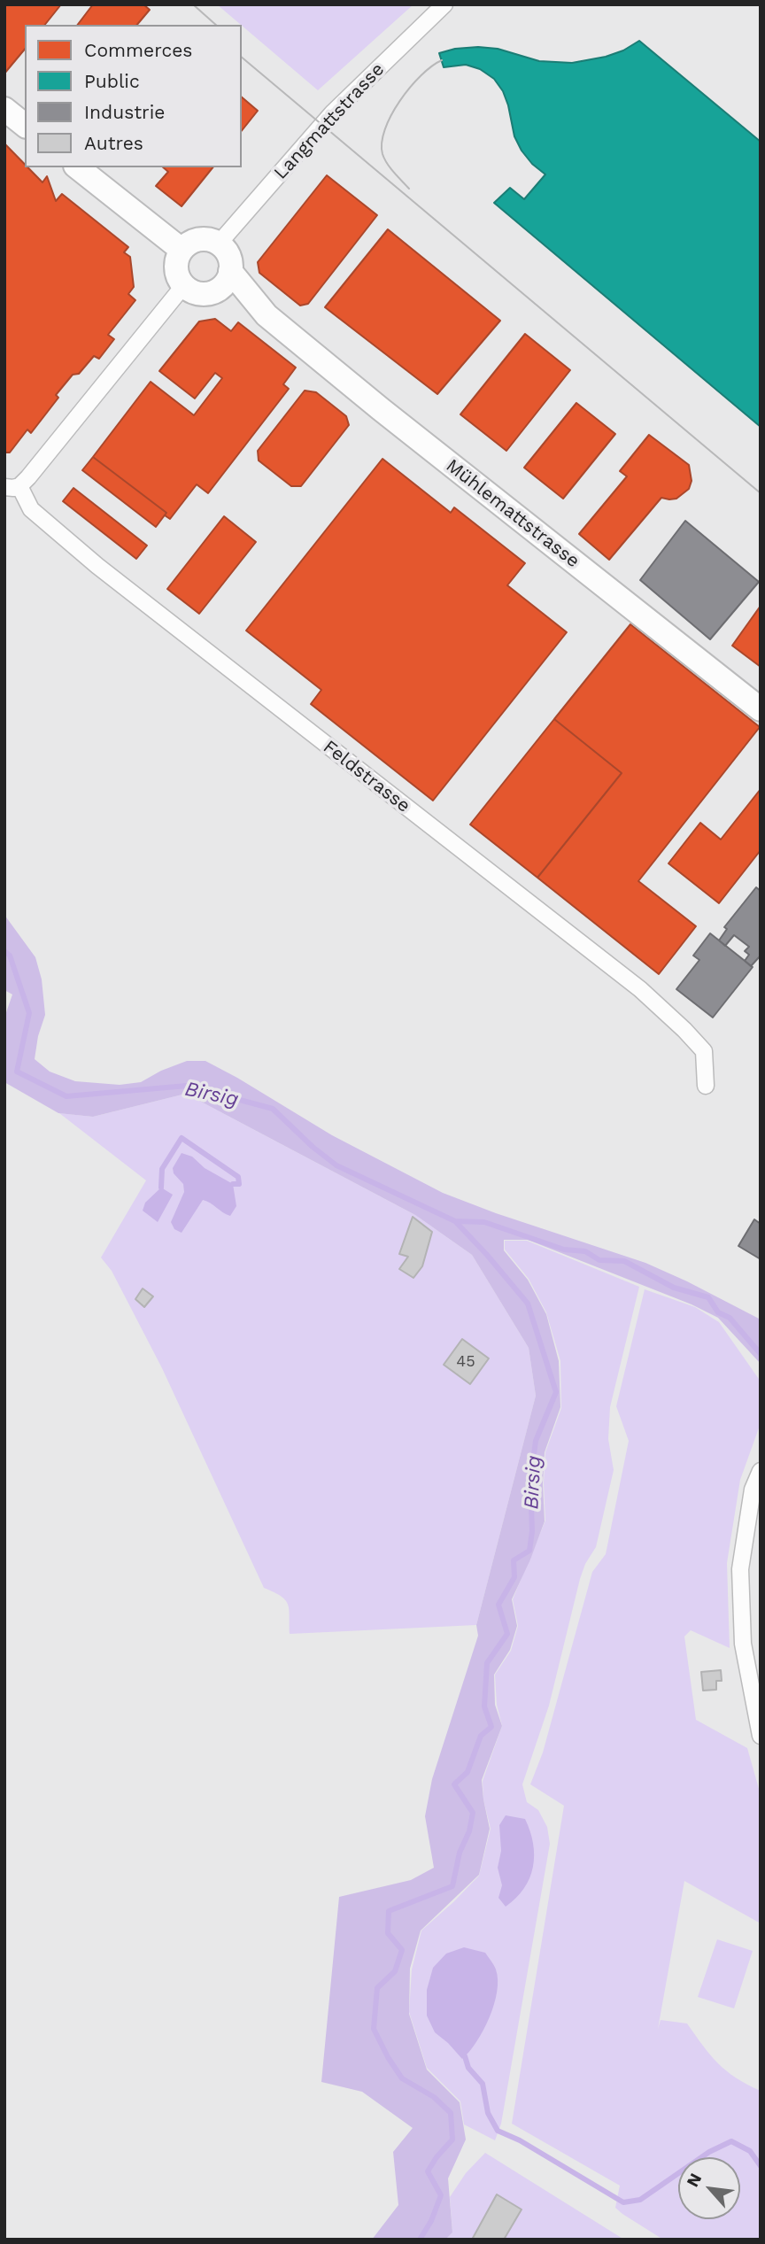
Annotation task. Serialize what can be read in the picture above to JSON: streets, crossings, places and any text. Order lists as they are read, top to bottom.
{
  "streets": {
    "main road": ["Mühlemattstrasse"],
    "street": ["Langmattstrasse", "Feldstrasse"]
  },
  "crossings": [
    ["Langmattstrasse", "Mühlemattstrasse"]
  ],
  "water": ["Birsig"],
  "house_numbers": ["45"],
  "legend": [
    "Commerces",
    "Public",
    "Industrie",
    "Autres"
  ],
  "north": "top left"
}
